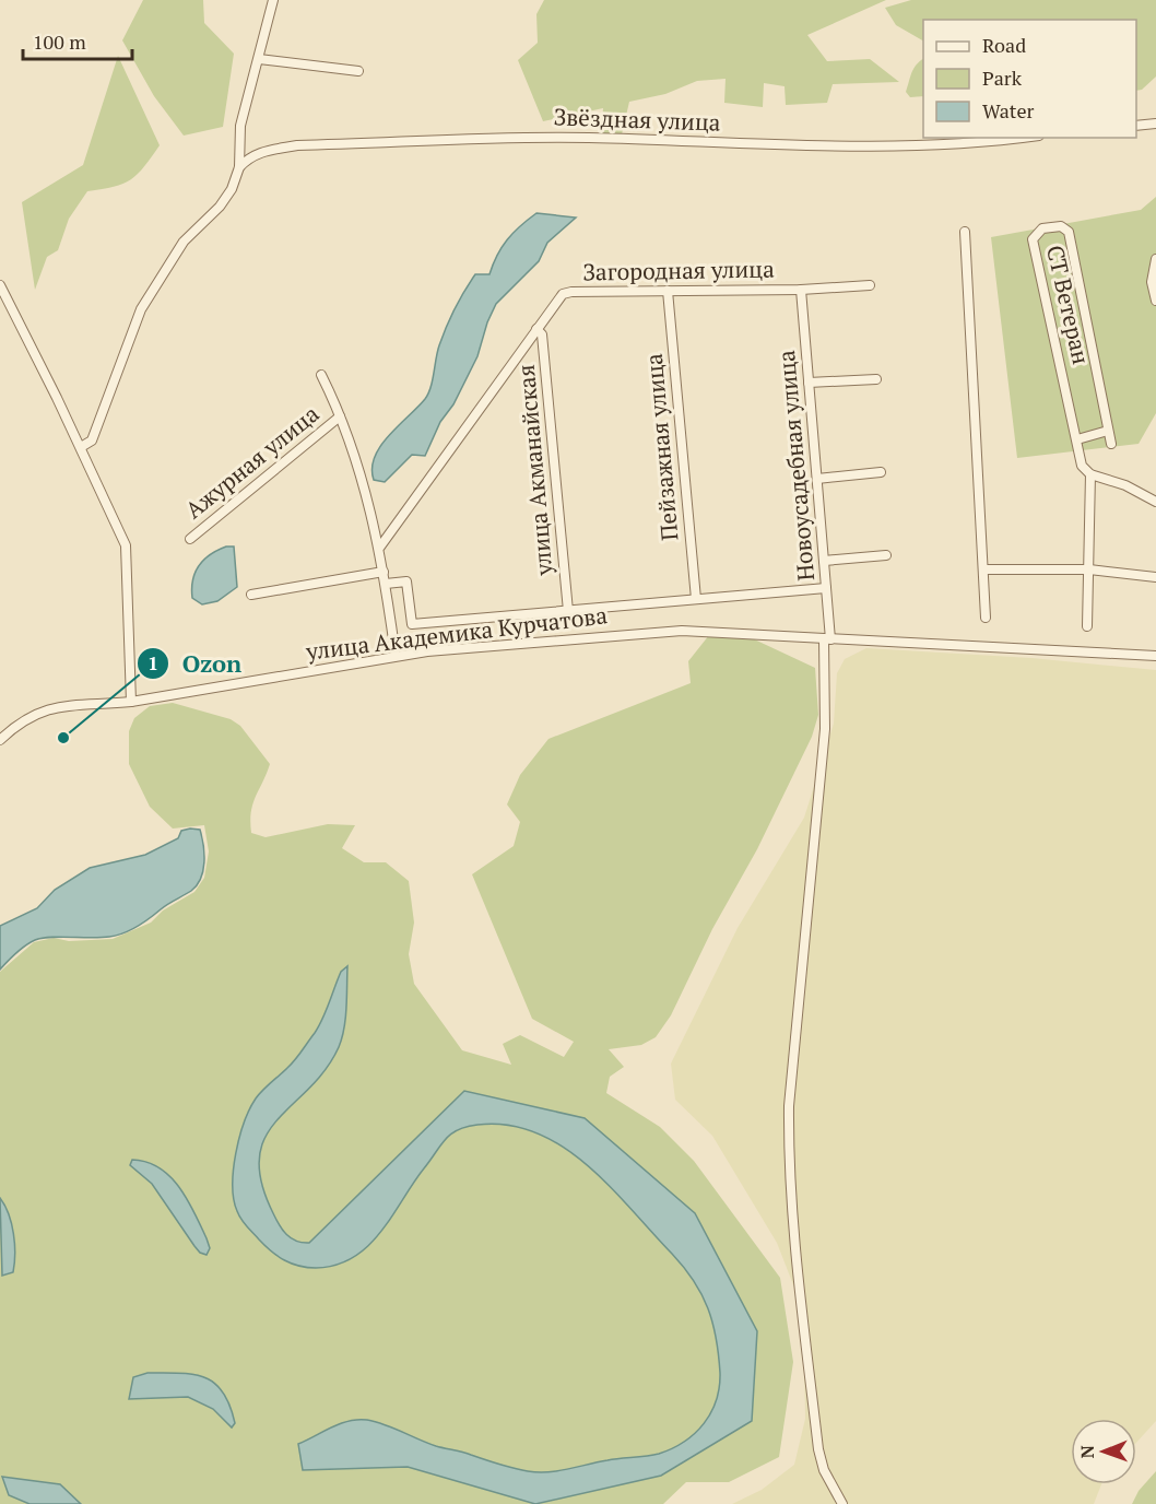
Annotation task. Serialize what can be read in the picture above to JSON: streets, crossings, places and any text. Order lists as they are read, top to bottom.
{
  "streets": {
    "street": [
      "Звёздная улица",
      "Загородная улица",
      "СТ Ветеран",
      "Пейзажная улица",
      "Ажурная улица",
      "Новоусадебная улица",
      "улица Акманайская",
      "улица Академика Курчатова"
    ]
  },
  "crossings": [
    ["Загородная улица", "Пейзажная улица"],
    ["Загородная улица", "Новоусадебная улица"],
    ["Загородная улица", "улица Акманайская"],
    ["Новоусадебная улица", "улица Академика Курчатова"]
  ],
  "places": ["Ozon"],
  "legend": ["Road", "Park", "Water"],
  "scale_bar": "100 m",
  "north": "left"
}
